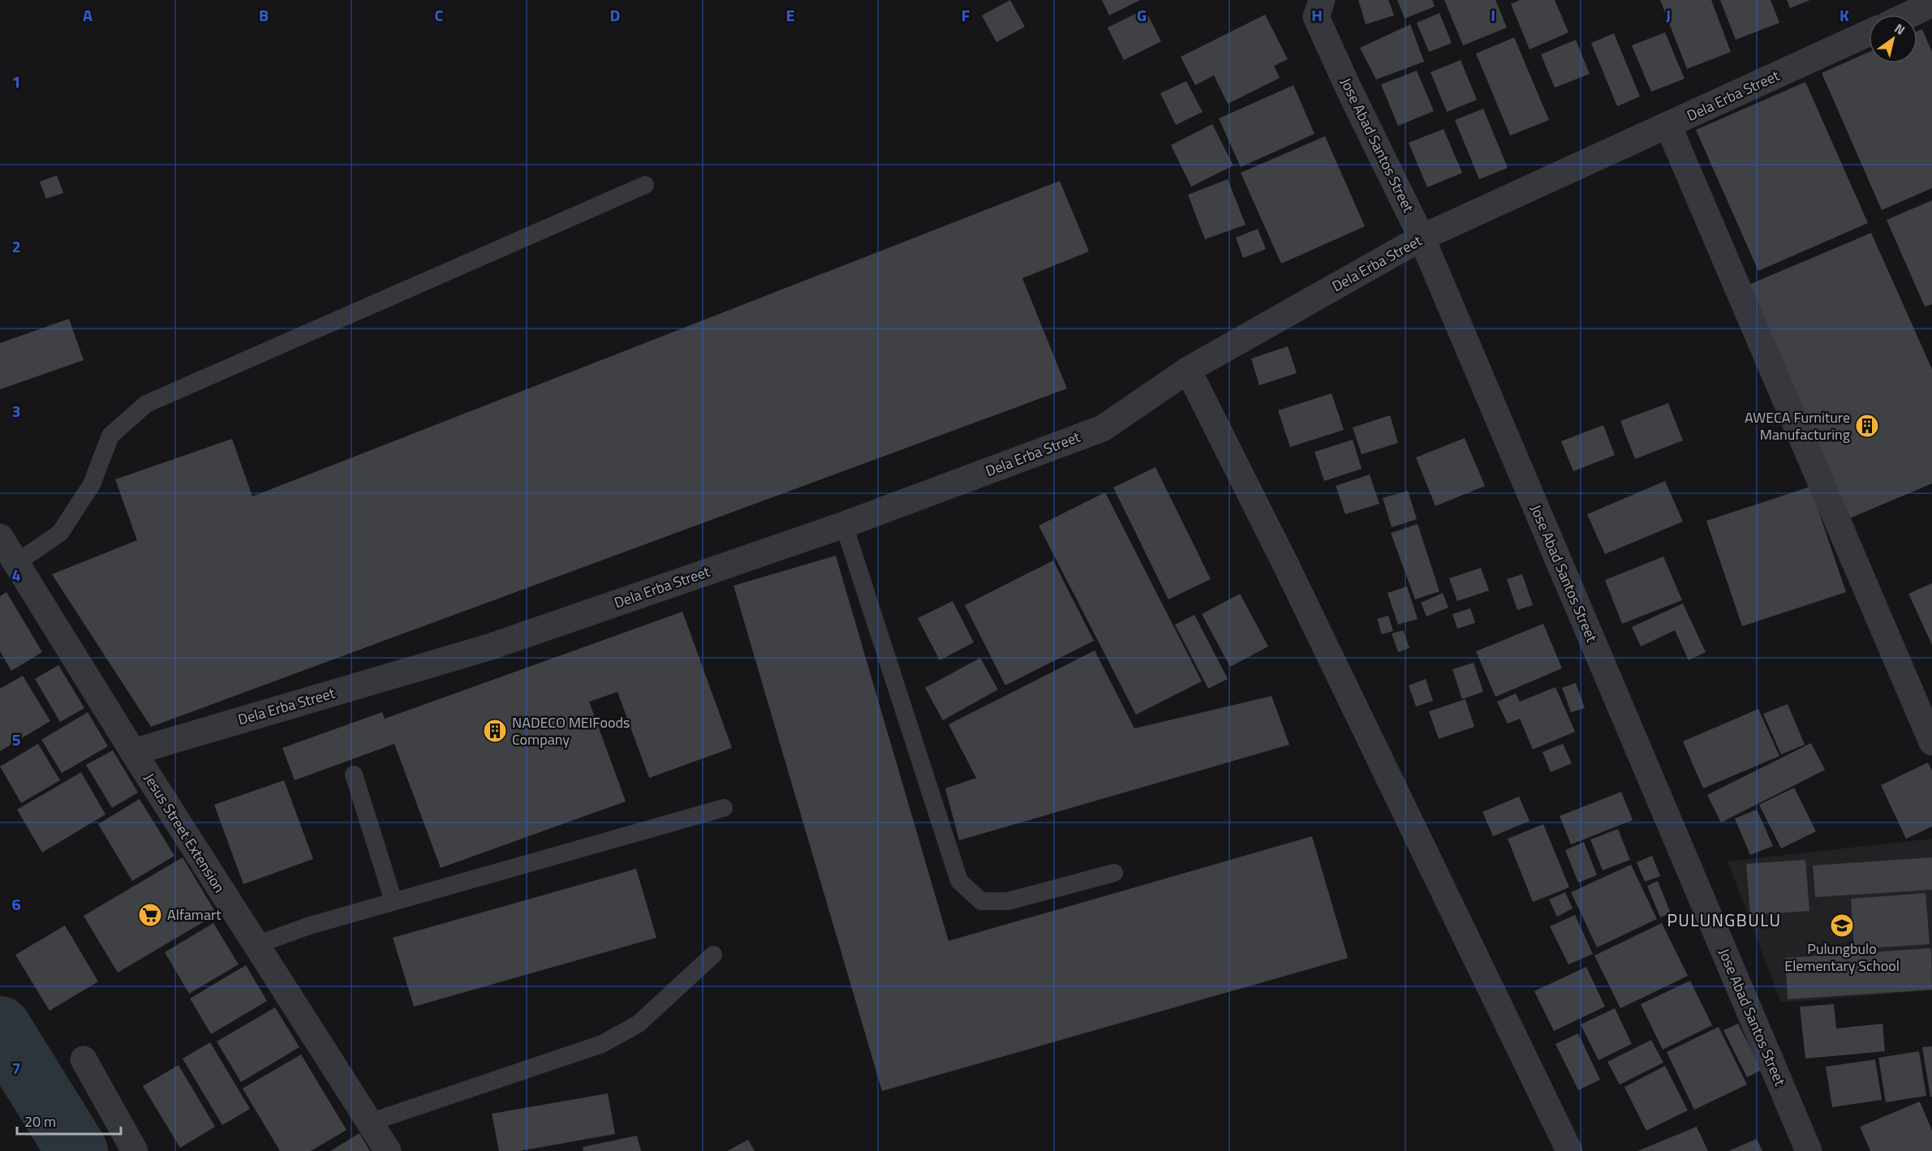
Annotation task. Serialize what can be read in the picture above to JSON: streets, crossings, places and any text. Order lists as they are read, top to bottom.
{
  "streets": {
    "street": ["Dela Erba Street", "Jose Abad Santos Street", "Jesus Street Extension"]
  },
  "crossings": [
    ["Dela Erba Street", "Jose Abad Santos Street"],
    ["Dela Erba Street", "Jesus Street Extension"]
  ],
  "districts": ["PULUNGBULU"],
  "places": {
    "building": ["AWECA Furniture Manufacturing", "NADECO MEIFoods Company"],
    "supermarket": ["Alfamart"],
    "school or university": ["Pulungbulo Elementary School"]
  },
  "scale_bar": "20 m",
  "north": "top right",
  "grid": {
    "columns": [
      "A",
      "B",
      "C",
      "D",
      "E",
      "F",
      "G",
      "H",
      "I",
      "J",
      "K"
    ],
    "rows": [
      "1",
      "2",
      "3",
      "4",
      "5",
      "6",
      "7"
    ]
  }
}
